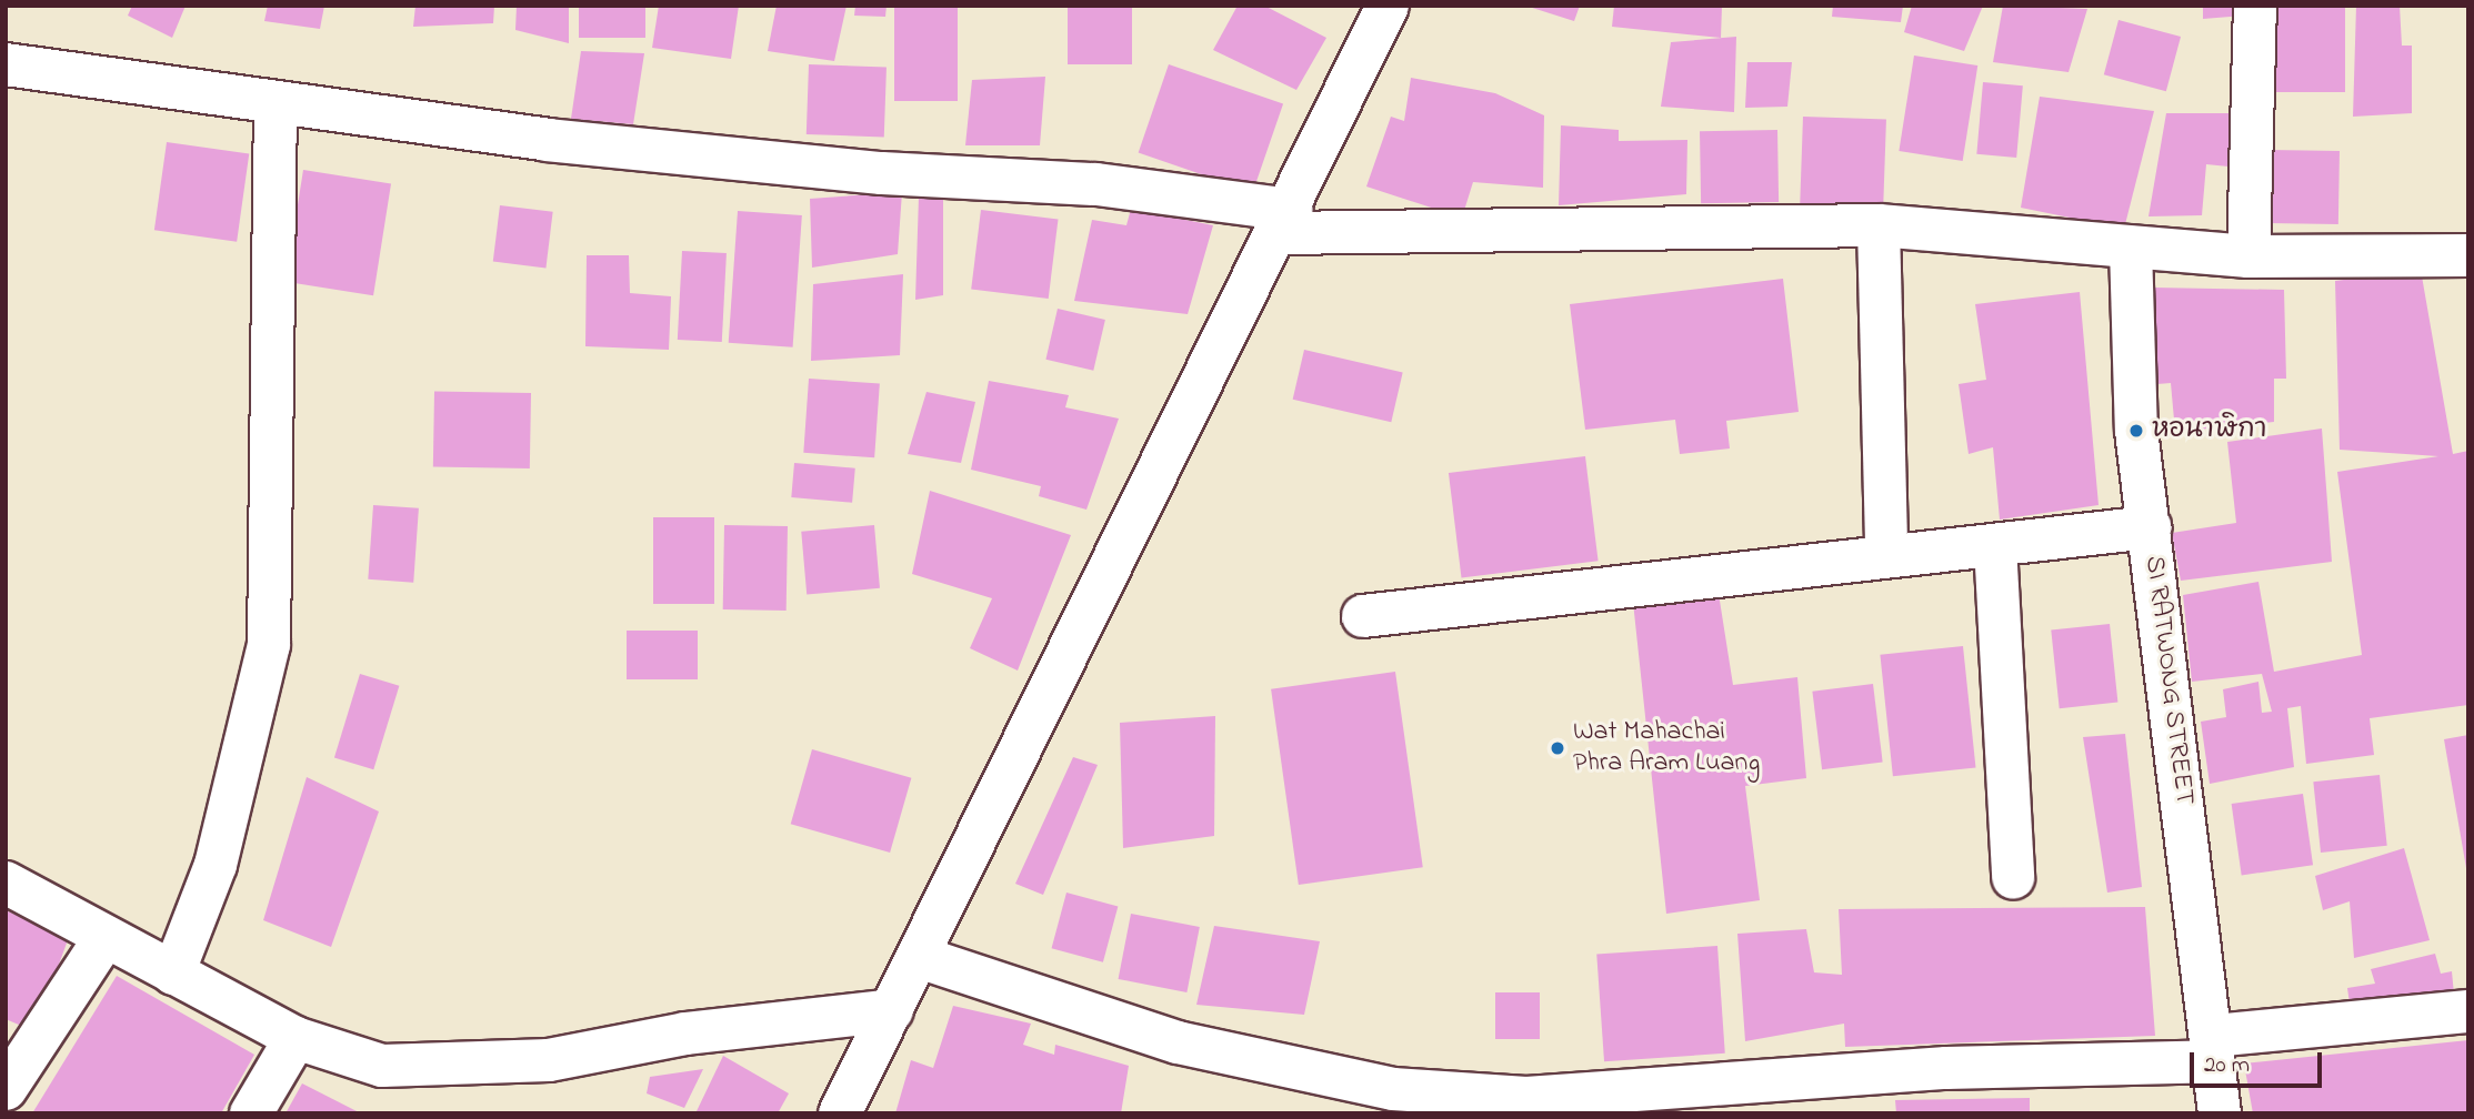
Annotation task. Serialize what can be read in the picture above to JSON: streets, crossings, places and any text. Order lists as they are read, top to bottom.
{
  "streets": {
    "street": ["SI RATWONG STREET"]
  },
  "places": ["หอนาฬิกา", "Wat Mahachai Phra Aram Luang"],
  "scale_bar": "20 m"
}
